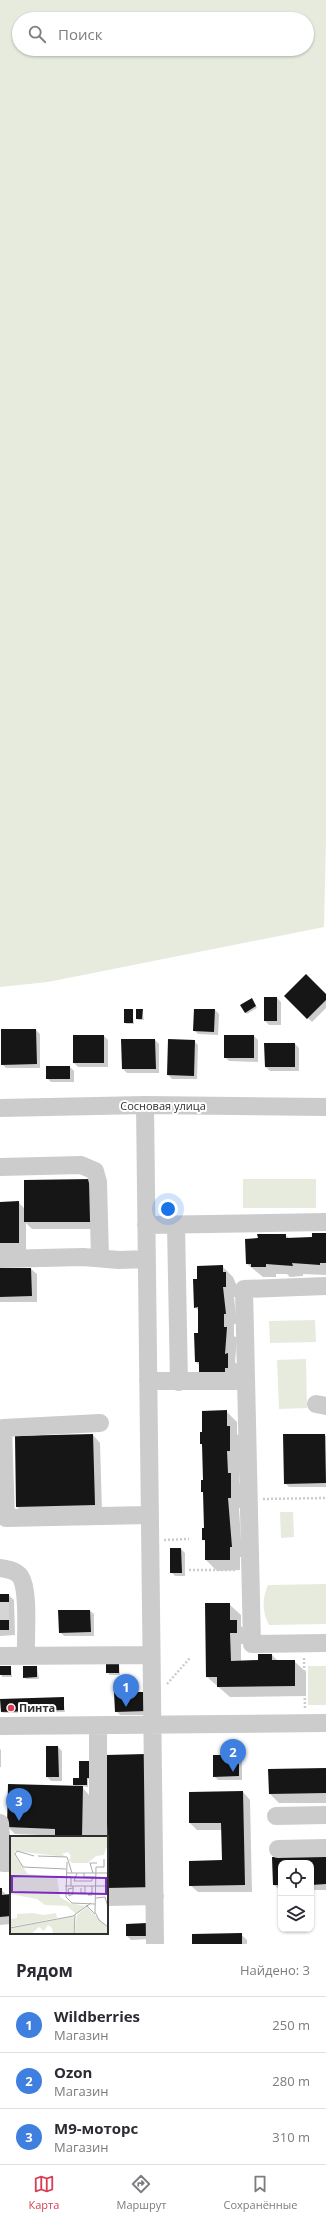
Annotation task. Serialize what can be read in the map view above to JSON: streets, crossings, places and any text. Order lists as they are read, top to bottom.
{
  "streets": {
    "street": ["Сосновая улица"]
  },
  "places": ["Пинта"],
  "page": {
    "search": "Поиск",
    "pins": ["1", "2", "3"],
    "heading": ["Рядом", "Найдено: 3"],
    "list": [
      {
        "mark": "1",
        "name": "Wildberries",
        "note": "Магазин",
        "value": "250 m"
      },
      {
        "mark": "2",
        "name": "Ozon",
        "note": "Магазин",
        "value": "280 m"
      },
      {
        "mark": "3",
        "name": "М9-моторс",
        "note": "Магазин",
        "value": "310 m"
      }
    ],
    "nav": ["Карта", "Маршрут", "Сохранённые"]
  }
}
